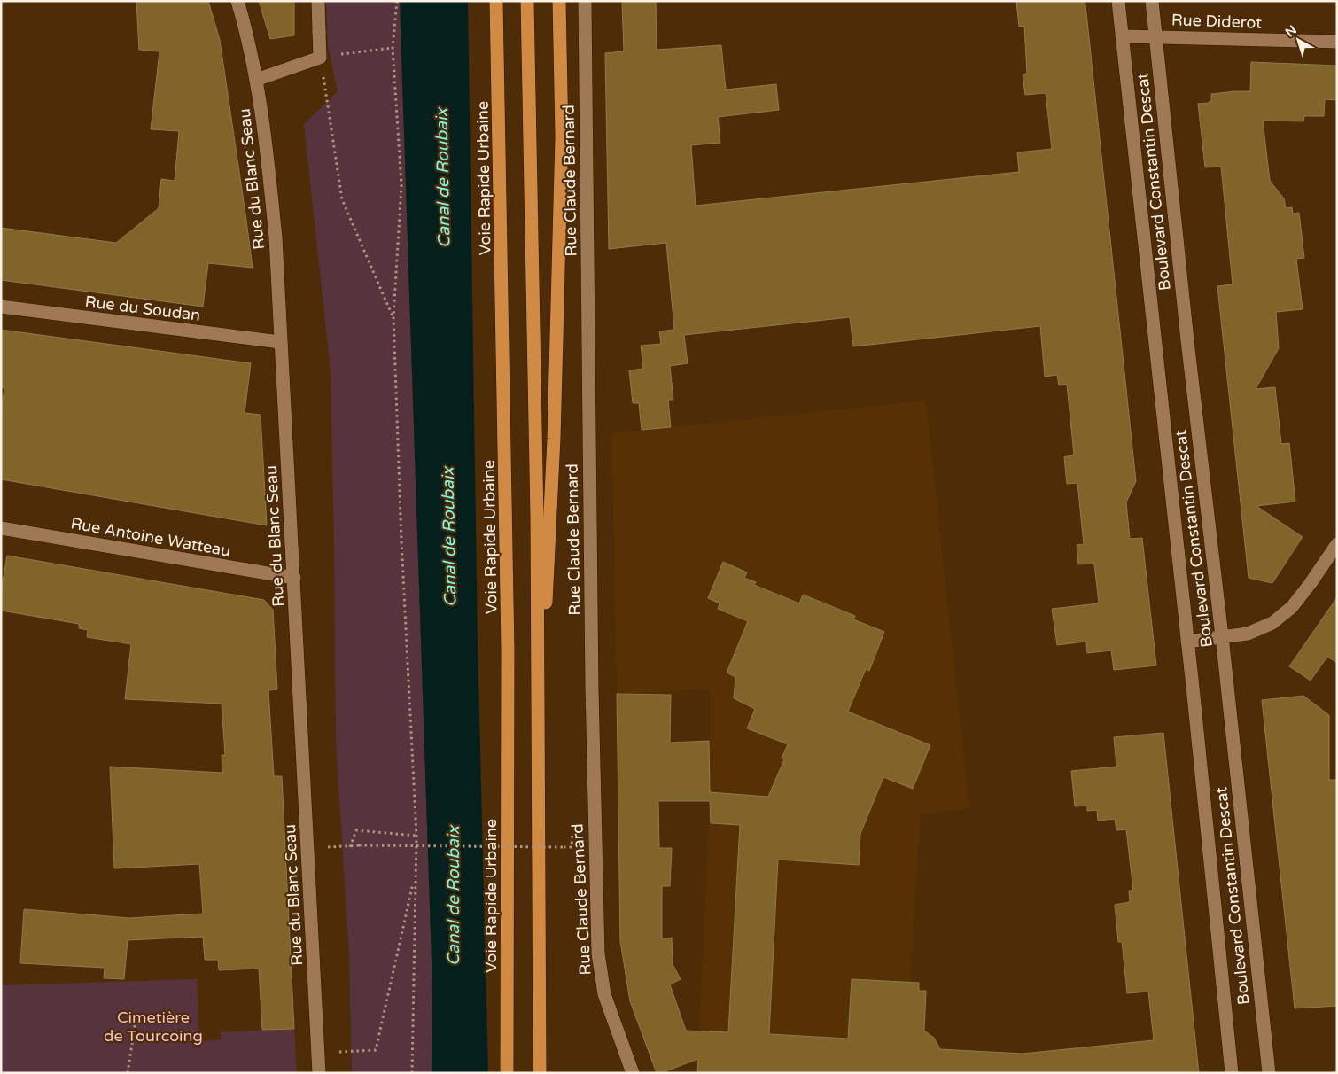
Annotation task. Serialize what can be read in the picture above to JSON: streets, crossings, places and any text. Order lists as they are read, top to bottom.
{
  "streets": {
    "highway": ["Voie Rapide Urbaine"],
    "street": [
      "Rue Diderot",
      "Rue du Blanc Seau",
      "Rue Claude Bernard",
      "Boulevard Constantin Descat",
      "Rue du Soudan",
      "Rue Antoine Watteau"
    ]
  },
  "crossings": [
    ["Rue Diderot", "Boulevard Constantin Descat"],
    ["Rue du Blanc Seau", "Rue du Soudan"],
    ["Rue du Blanc Seau", "Rue Antoine Watteau"]
  ],
  "water": ["Canal de Roubaix"],
  "parks": ["Cimetière de Tourcoing"],
  "north": "top left"
}
